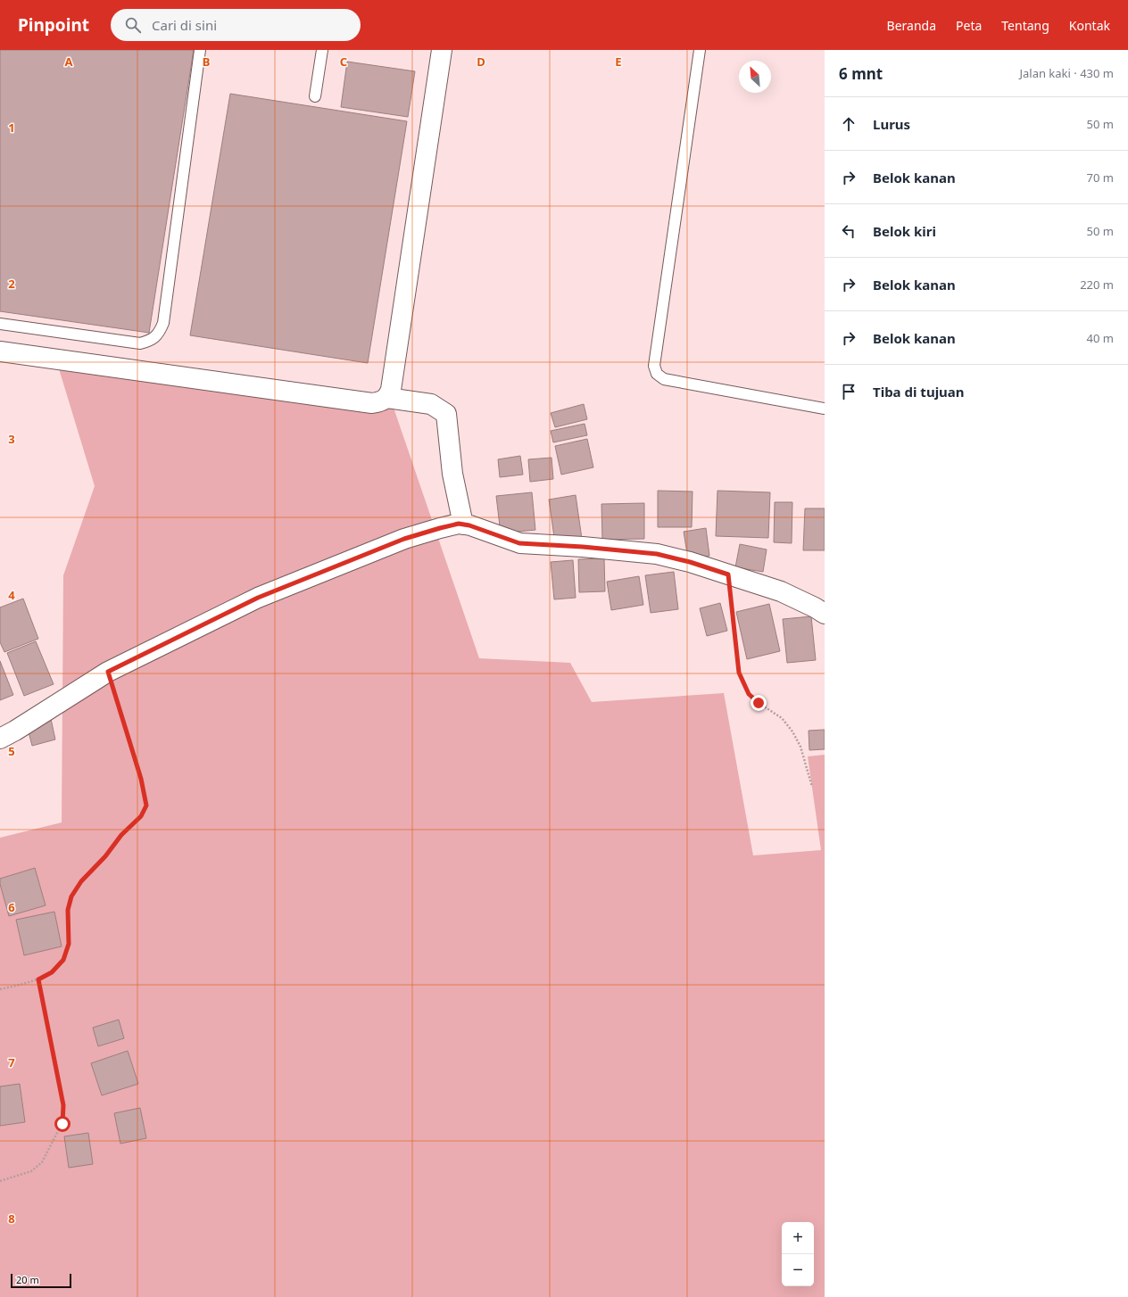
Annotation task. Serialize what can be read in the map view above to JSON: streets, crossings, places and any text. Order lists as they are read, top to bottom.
{
  "scale_bar": "20 m",
  "north": "top left",
  "page": {
    "header": "Pinpoint",
    "search": "Cari di sini",
    "nav": [
      "Beranda",
      "Peta",
      "Tentang",
      "Kontak"
    ],
    "heading": ["6 mnt", "Jalan kaki · 430 m"],
    "list": [
      ["Lurus", "50 m"],
      ["Belok kanan", "70 m"],
      ["Belok kiri", "50 m"],
      ["Belok kanan", "220 m"],
      ["Belok kanan", "40 m"],
      "Tiba di tujuan"
    ],
    "map_buttons": ["+", "−"],
    "scale": "20 m"
  },
  "grid": {
    "columns": [
      "A",
      "B",
      "C",
      "D",
      "E"
    ],
    "rows": [
      "1",
      "2",
      "3",
      "4",
      "5",
      "6",
      "7",
      "8"
    ]
  }
}
